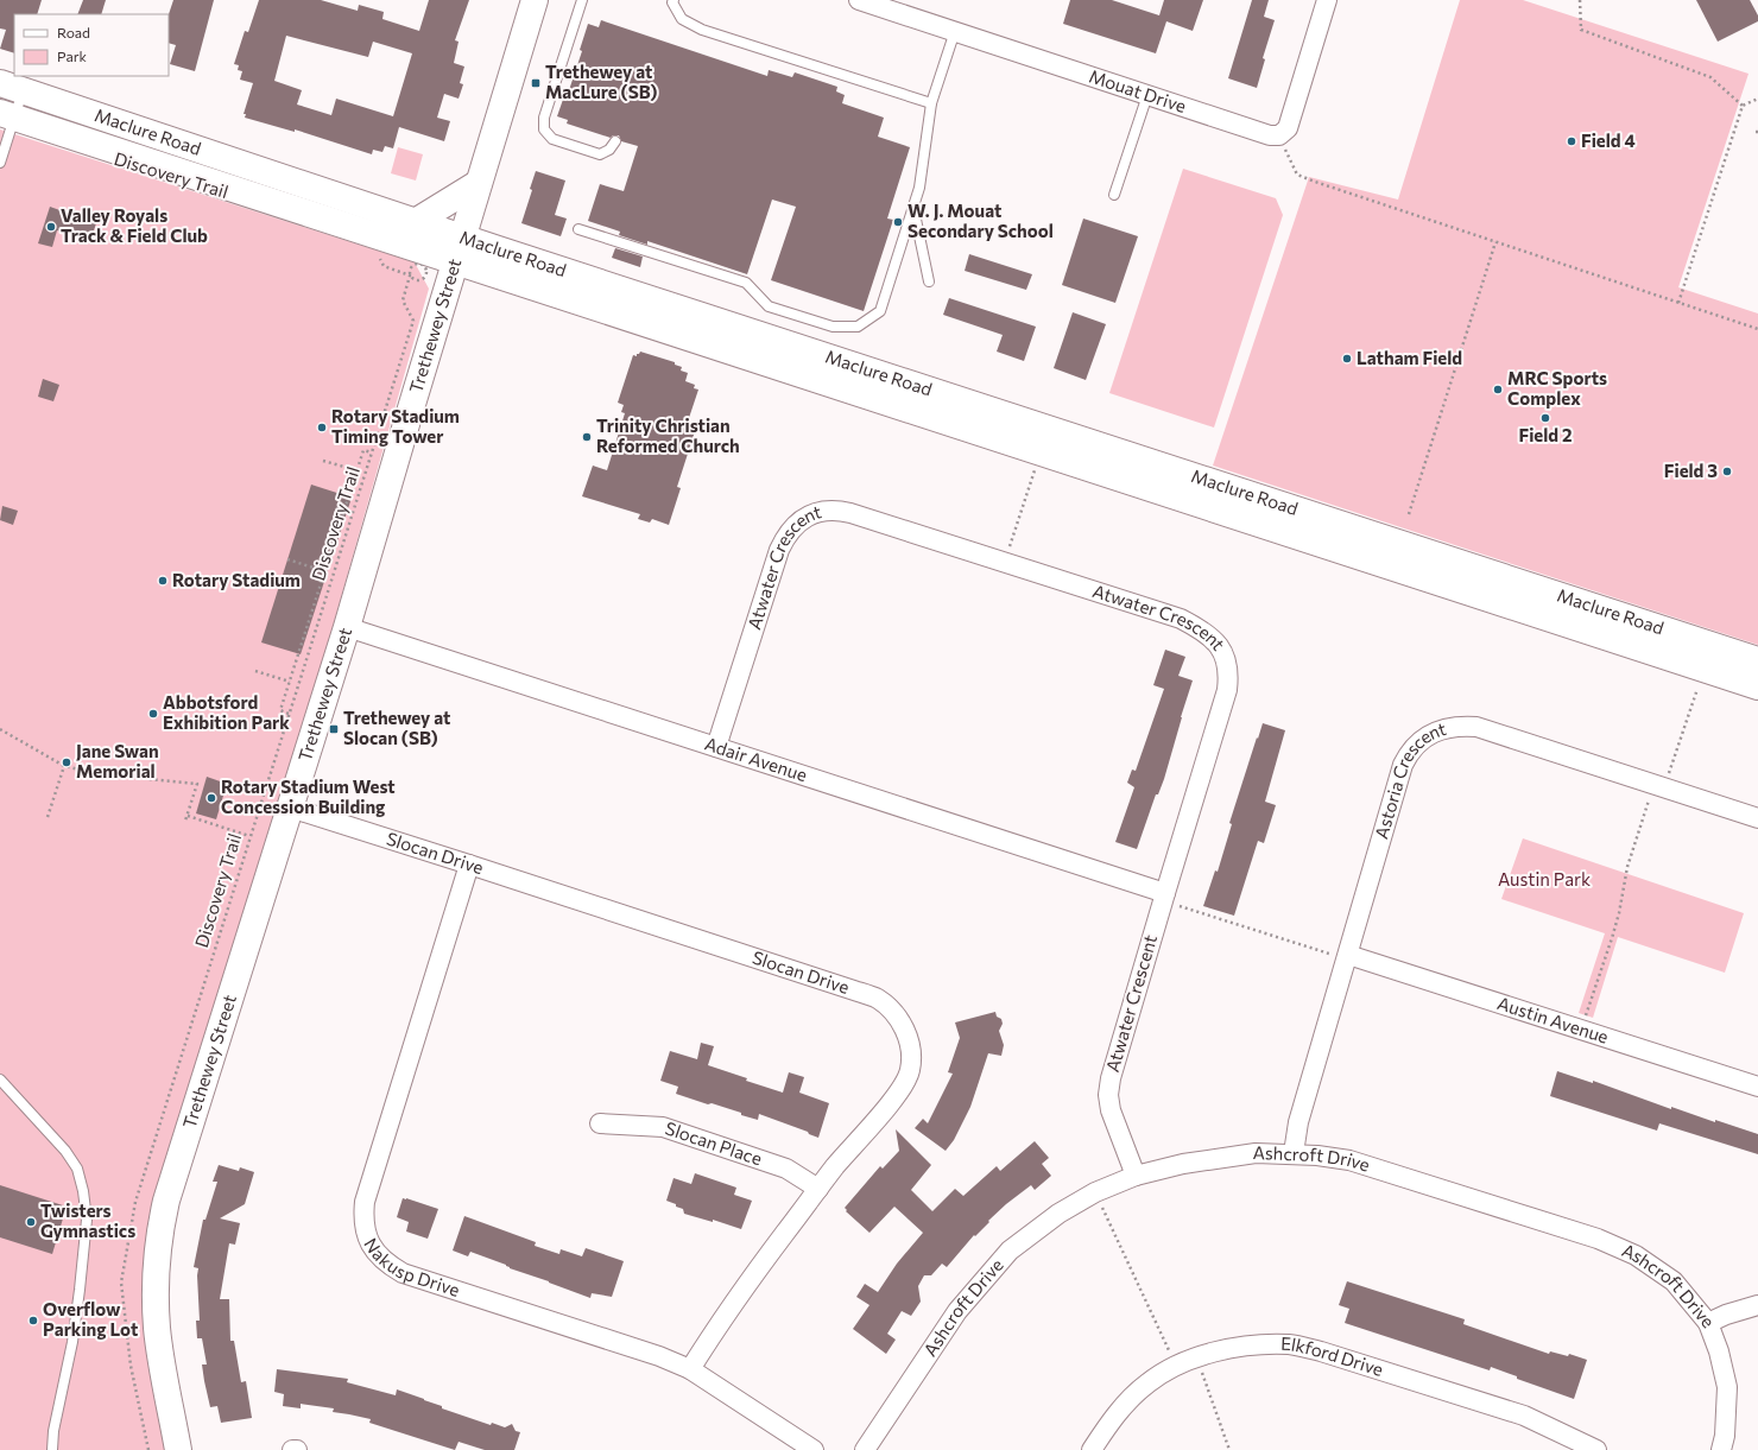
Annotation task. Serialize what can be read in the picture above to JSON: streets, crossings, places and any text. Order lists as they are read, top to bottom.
{
  "streets": {
    "main road": ["Maclure Road", "Trethewey Street"],
    "street": [
      "Mouat Drive",
      "Atwater Crescent",
      "Adair Avenue",
      "Astoria Crescent",
      "Slocan Drive",
      "Austin Avenue",
      "Slocan Place",
      "Ashcroft Drive",
      "Nakusp Drive",
      "Elkford Drive"
    ],
    "path": ["Discovery Trail"]
  },
  "crossings": [
    ["Maclure Road", "Trethewey Street"],
    ["Trethewey Street", "Adair Avenue"],
    ["Trethewey Street", "Slocan Drive"],
    ["Atwater Crescent", "Adair Avenue"],
    ["Atwater Crescent", "Ashcroft Drive"],
    ["Astoria Crescent", "Austin Avenue"],
    ["Astoria Crescent", "Ashcroft Drive"],
    ["Slocan Drive", "Slocan Place"],
    ["Slocan Drive", "Nakusp Drive"]
  ],
  "parks": ["Austin Park"],
  "places": {
    "transit": ["Trethewey at MacLure (SB)", "Trethewey at Slocan (SB)"],
    "other": [
      "Field 4",
      "W. J. Mouat Secondary School",
      "Valley Royals Track & Field Club",
      "Latham Field",
      "MRC Sports Complex",
      "Field 2",
      "Rotary Stadium Timing Tower",
      "Trinity Christian Reformed Church",
      "Field 3",
      "Rotary Stadium",
      "Abbotsford Exhibition Park",
      "Jane Swan Memorial",
      "Rotary Stadium West Concession Building",
      "Twisters Gymnastics",
      "Overflow Parking Lot"
    ]
  },
  "legend": ["Road", "Park"]
}
